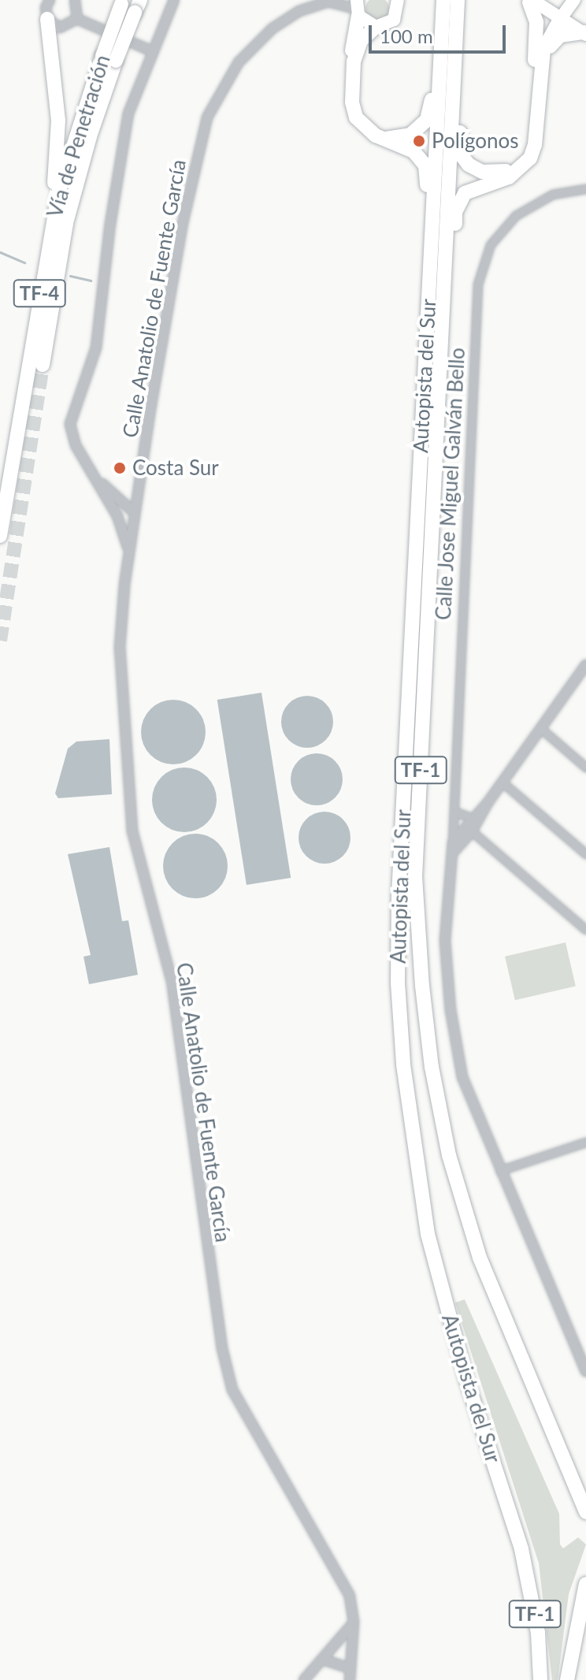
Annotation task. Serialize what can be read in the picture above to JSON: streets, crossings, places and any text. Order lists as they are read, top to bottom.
{
  "streets": {
    "highway": [
      "Vía de Penetración",
      "TF-4",
      "Autopista del Sur",
      "TF-1"
    ],
    "street": ["Calle Anatolio de Fuente García", "Calle Jose Miguel Galván Bello"]
  },
  "places": ["Polígonos", "Costa Sur"],
  "scale_bar": "100 m"
}
